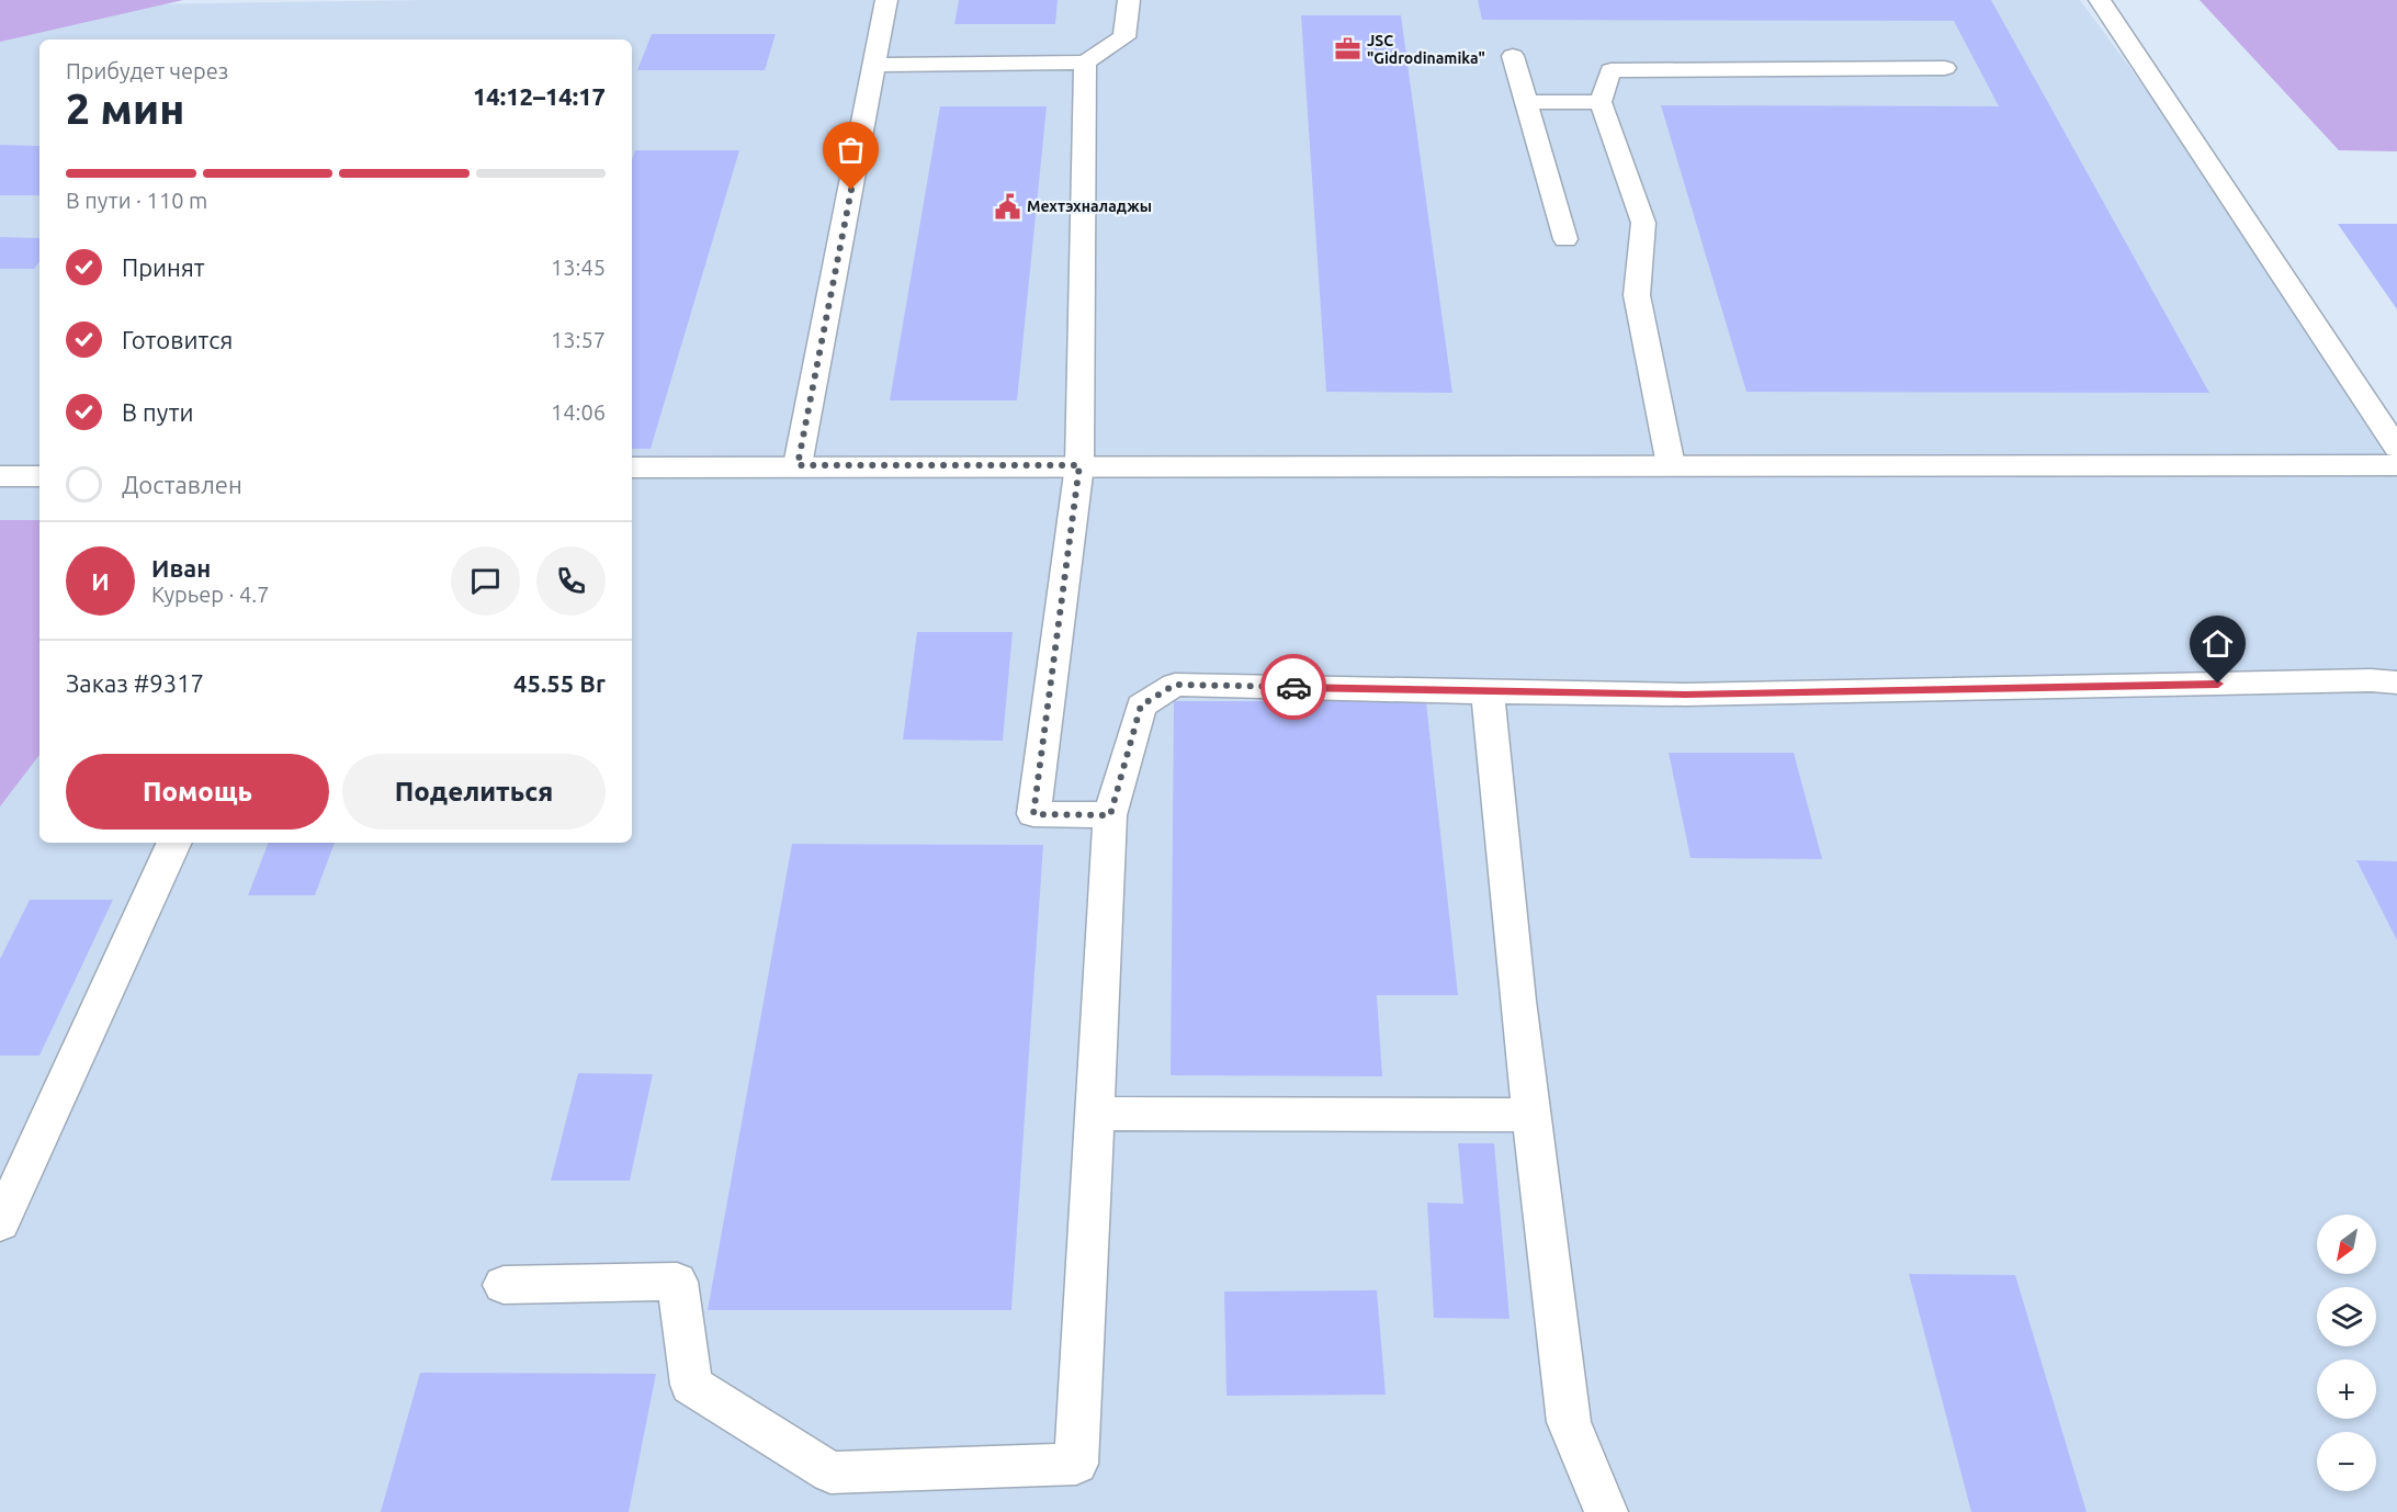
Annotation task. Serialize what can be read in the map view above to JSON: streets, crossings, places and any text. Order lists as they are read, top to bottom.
{
  "places": {
    "office": ["JSC \"Gidrodinamika\""],
    "public building": ["Мехтэхналаджы"]
  },
  "north": "bottom left",
  "page": {
    "heading": ["2 мин", "Прибудет через", "14:12–14:17"],
    "panel": [
      "Иван",
      "Курьер · 4.7",
      "Заказ #9317",
      "45.55 Br"
    ],
    "bar": "В пути · 110 m",
    "list": [
      ["Принят", "13:45"],
      ["Готовится", "13:57"],
      ["В пути", "14:06"],
      "Доставлен"
    ],
    "round": "И",
    "buttons": ["Помощь", "Поделиться"],
    "map_buttons": ["+", "−"]
  }
}
